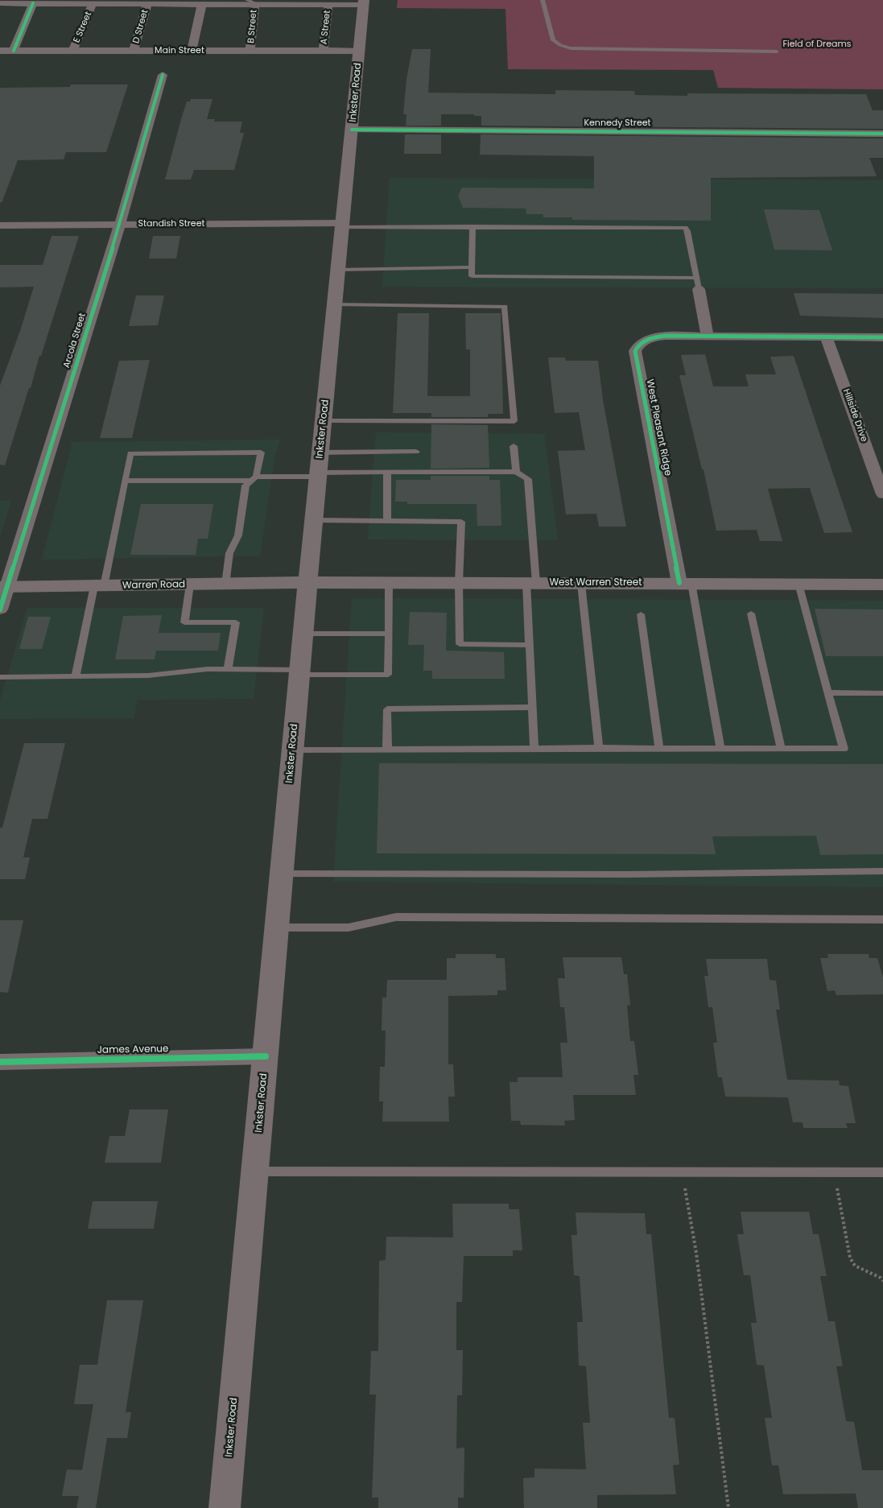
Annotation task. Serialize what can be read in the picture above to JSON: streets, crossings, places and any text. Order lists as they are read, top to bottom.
{
  "streets": {
    "main road": ["Inkster Road", "West Warren Street", "Warren Road"],
    "street": [
      "D Street",
      "B Street",
      "E Street",
      "A Street",
      "Main Street",
      "Kennedy Street",
      "Standish Street",
      "Arcola Street",
      "Hillside Drive",
      "West Pleasant Ridge",
      "James Avenue"
    ]
  },
  "crossings": [
    ["D Street", "Main Street"],
    ["B Street", "Main Street"],
    ["E Street", "Main Street"],
    ["A Street", "Main Street"],
    ["Main Street", "Inkster Road"],
    ["Inkster Road", "Kennedy Street"],
    ["Inkster Road", "Standish Street"],
    ["Inkster Road", "West Warren Street"],
    ["Inkster Road", "Warren Road"],
    ["Inkster Road", "James Avenue"],
    ["Standish Street", "Arcola Street"],
    ["Arcola Street", "Warren Road"],
    ["Hillside Drive", "West Pleasant Ridge"],
    ["West Pleasant Ridge", "West Warren Street"],
    ["West Warren Street", "Warren Road"]
  ],
  "parks": ["Field of Dreams"]
}
